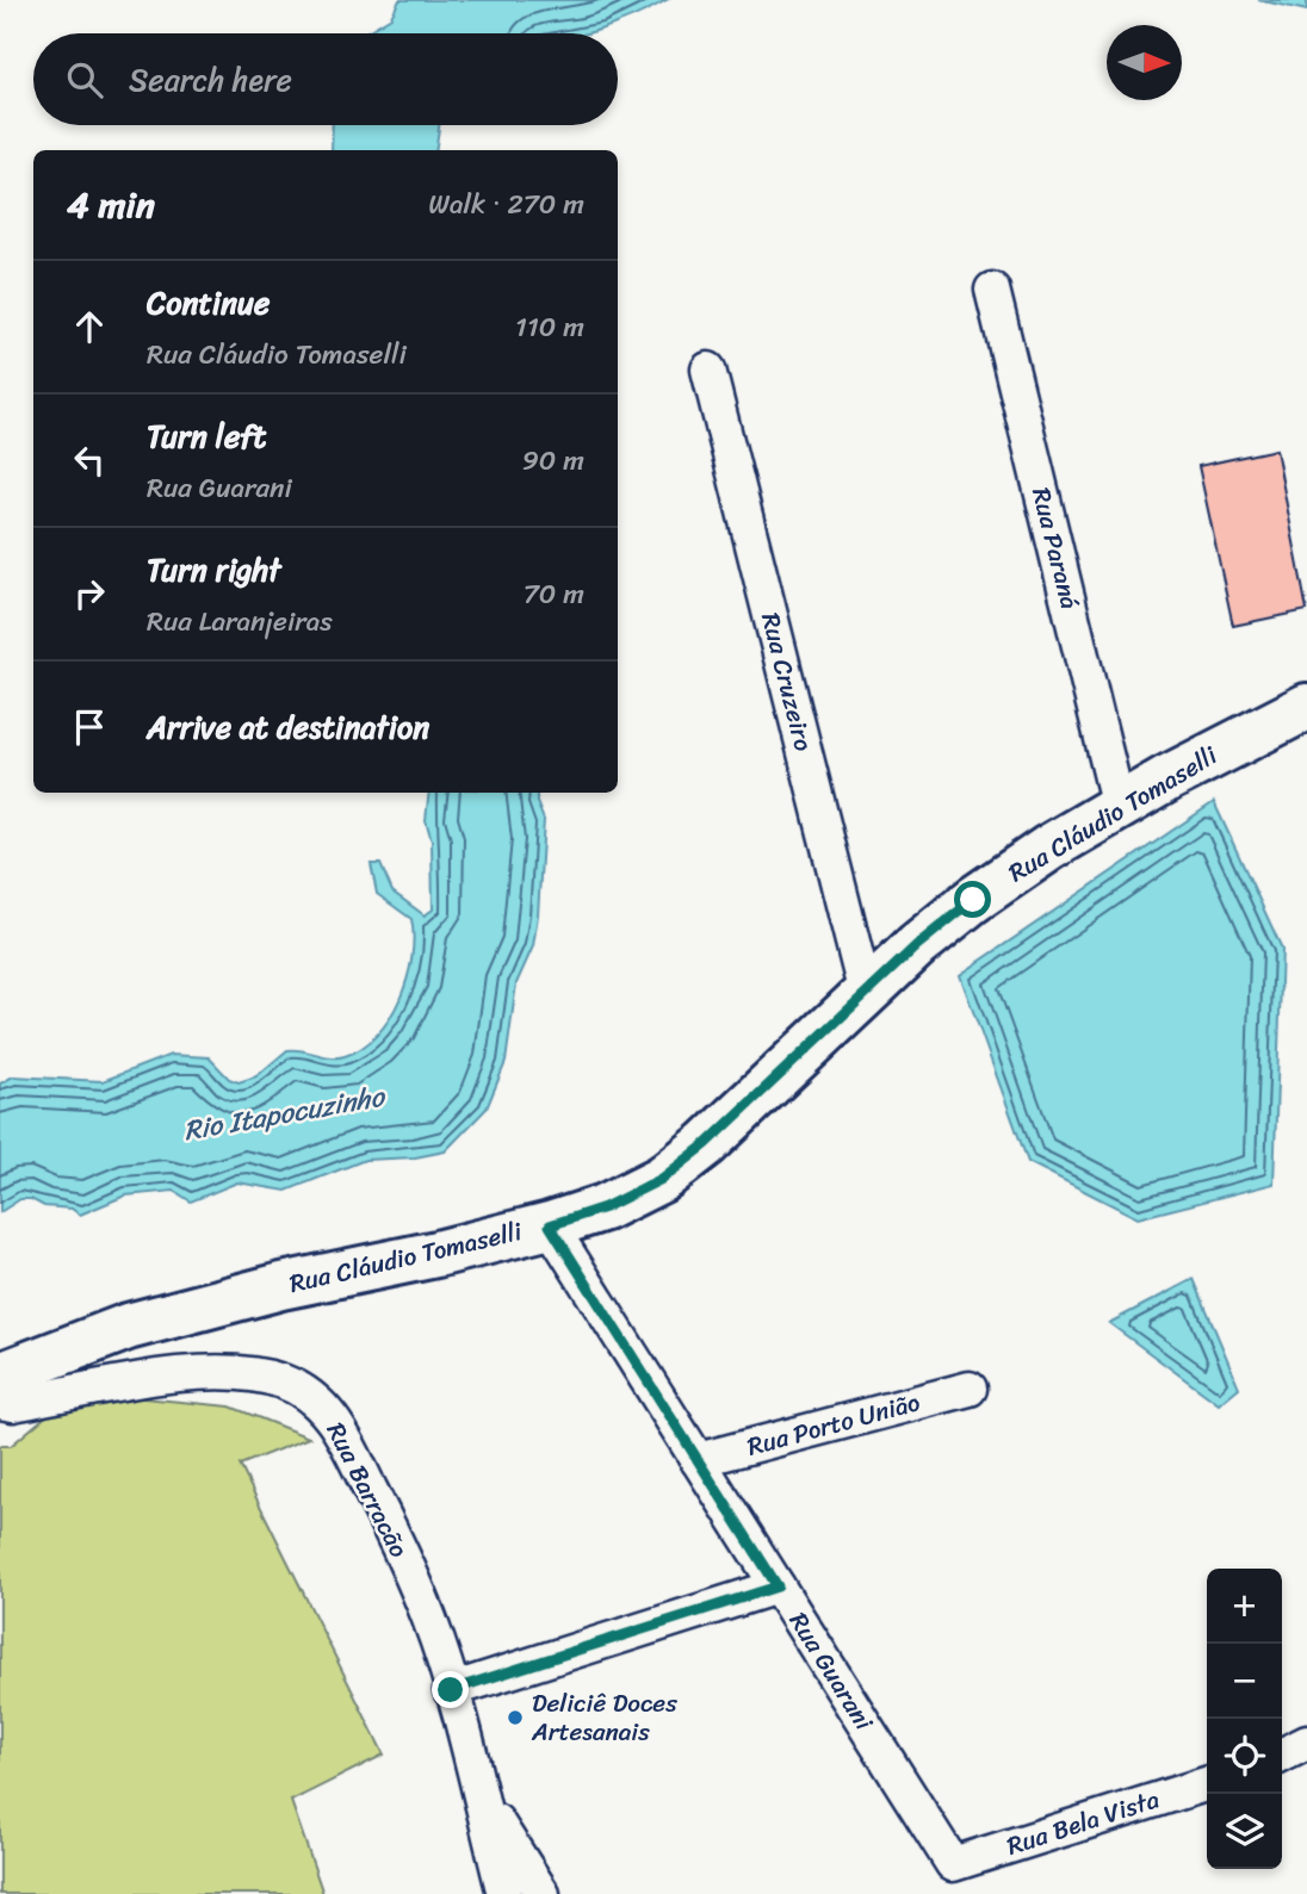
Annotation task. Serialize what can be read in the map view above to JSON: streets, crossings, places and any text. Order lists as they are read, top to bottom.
{
  "streets": {
    "main road": ["Rua Cláudio Tomaselli"],
    "street": [
      "Rua Paraná",
      "Rua Cruzeiro",
      "Rua Porto União",
      "Rua Barracão",
      "Rua Guarani",
      "Rua Bela Vista"
    ]
  },
  "crossings": [
    ["Rua Paraná", "Rua Cláudio Tomaselli"],
    ["Rua Cruzeiro", "Rua Cláudio Tomaselli"],
    ["Rua Cláudio Tomaselli", "Rua Guarani"],
    ["Rua Porto União", "Rua Guarani"],
    ["Rua Guarani", "Rua Bela Vista"]
  ],
  "water": ["Rio Itapocuzinho"],
  "places": ["Deliciê Doces Artesanais"],
  "north": "right",
  "page": {
    "search": "Search here",
    "heading": ["4 min", "Walk · 270 m"],
    "list": [
      ["Continue", "Rua Cláudio Tomaselli", "110 m"],
      ["Turn left", "Rua Guarani", "90 m"],
      ["Turn right", "Rua Laranjeiras", "70 m"],
      "Arrive at destination"
    ],
    "map_buttons": ["+", "−"]
  }
}
